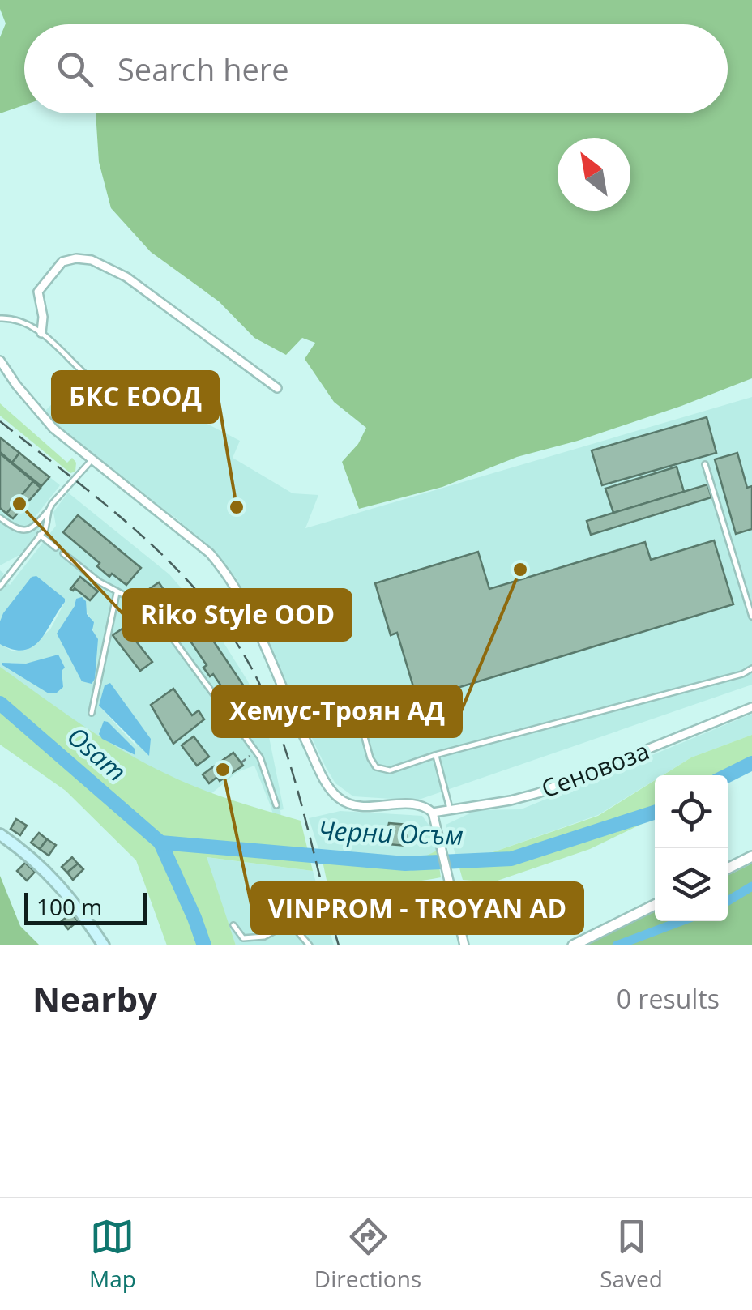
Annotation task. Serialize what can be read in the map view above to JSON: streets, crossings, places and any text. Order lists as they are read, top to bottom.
{
  "streets": {
    "street": ["Сеновоза"]
  },
  "water": ["Osam", "Черни Осъм"],
  "places": [
    "Riko Style OOD",
    "БКС ЕООД",
    "Хемус-Троян АД",
    "VINPROM - TROYAN AD"
  ],
  "scale_bar": "100 m",
  "north": "top left",
  "page": {
    "search": "Search here",
    "scale": "100 m",
    "heading": ["Nearby", "0 results"],
    "nav": ["Map", "Directions", "Saved"]
  }
}
